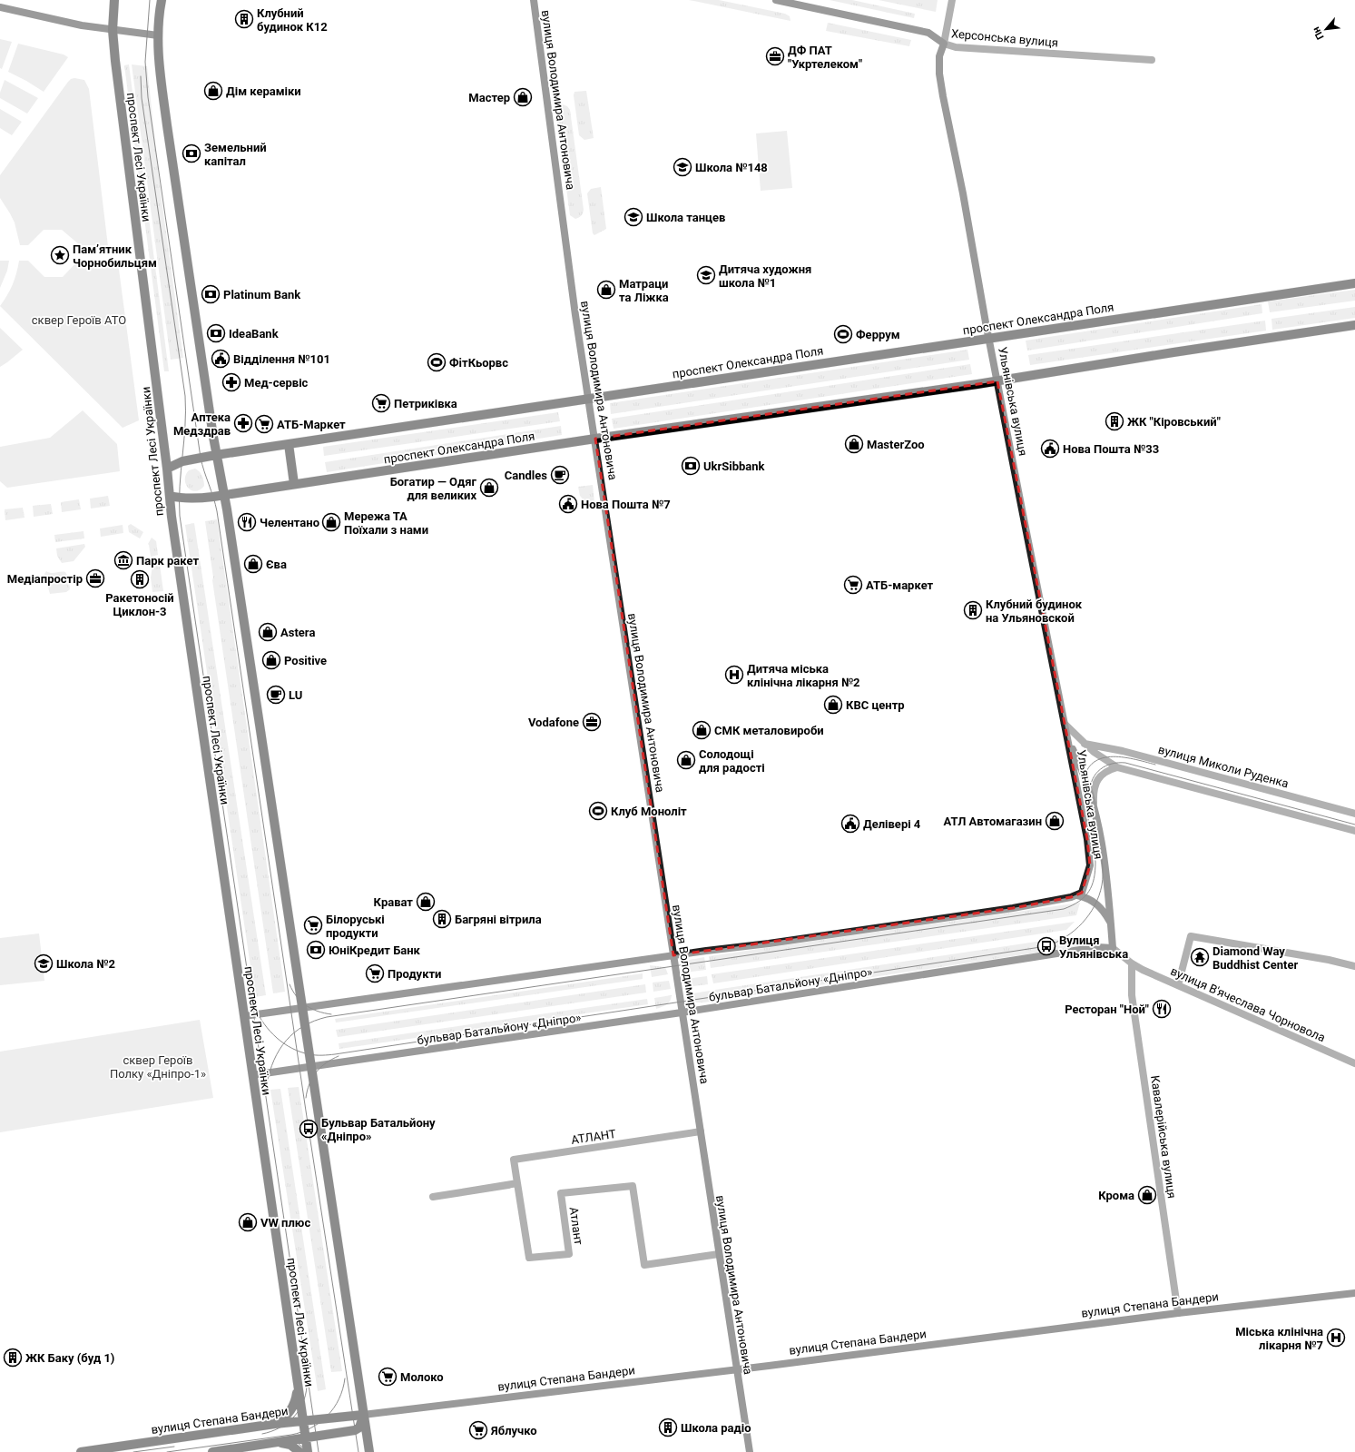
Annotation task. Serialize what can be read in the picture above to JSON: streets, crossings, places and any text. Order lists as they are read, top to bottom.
{
  "streets": {
    "main road": ["проспект Лесі Українки", "проспект Олександра Поля", "вулиця Степана Бандери"],
    "street": [
      "Херсонська вулиця",
      "вулиця Володимира Антоновича",
      "Ульянівська вулиця",
      "вулиця Миколи Руденка",
      "бульвар Батальйону «Дніпро»",
      "вулиця В'ячеслава Чорновола",
      "АТЛАНТ",
      "Кавалерійська вулиця",
      "Атлант"
    ]
  },
  "crossings": [
    ["Херсонська вулиця", "Ульянівська вулиця"],
    ["вулиця Володимира Антоновича", "проспект Олександра Поля"],
    ["вулиця Володимира Антоновича", "бульвар Батальйону «Дніпро»"],
    ["вулиця Володимира Антоновича", "АТЛАНТ"],
    ["вулиця Володимира Антоновича", "Атлант"],
    ["вулиця Володимира Антоновича", "вулиця Степана Бандери"],
    ["проспект Лесі Українки", "проспект Олександра Поля"],
    ["проспект Лесі Українки", "бульвар Батальйону «Дніпро»"],
    ["проспект Лесі Українки", "вулиця Степана Бандери"],
    ["проспект Олександра Поля", "Ульянівська вулиця"],
    ["Ульянівська вулиця", "бульвар Батальйону «Дніпро»"],
    ["вулиця В'ячеслава Чорновола", "Кавалерійська вулиця"],
    ["АТЛАНТ", "Атлант"],
    ["Кавалерійська вулиця", "вулиця Степана Бандери"]
  ],
  "parks": ["сквер Героїв АТО", "сквер Героїв Полку «Дніпро-1»"],
  "places": {
    "building": [
      "Клубний будинок К12",
      "ЖК \"Кіровський\"",
      "Ракетоносій Циклон-3",
      "Клубний будинок на Ульяновской",
      "Багряні вітрила",
      "ЖК Баку (буд 1)",
      "Школа радіо"
    ],
    "office": ["ДФ ПАТ \"Укртелеком\"", "Медіапростір", "Vodafone"],
    "shop": [
      "Дім кераміки",
      "Мастер",
      "Матраци та Ліжка",
      "MasterZoo",
      "Богатир — Одяг для великих",
      "Мережа ТА Поїхали з нами",
      "Єва",
      "Astera",
      "Positive",
      "КВС центр",
      "СМК металовироби",
      "Солодощі для радості",
      "АТЛ Автомагазин",
      "Крават",
      "Крома",
      "VW плюс"
    ],
    "bank": [
      "Земельний капітал",
      "Platinum Bank",
      "IdeaBank",
      "UkrSibbank",
      "ЮніКредит Банк"
    ],
    "school or university": [
      "Школа №148",
      "Школа танцев",
      "Дитяча художня школа №1",
      "Школа №2"
    ],
    "place": ["Пам’ятник Чорнобильцям"],
    "sports": ["Феррум", "ФiтКьорвс", "Клуб Моноліт"],
    "public building": [
      "Відділення №101",
      "Нова Пошта №33",
      "Нова Пошта №7",
      "Делівері 4"
    ],
    "pharmacy": ["Мед-сервіс", "Аптека Медздрав"],
    "supermarket": [
      "Петриківка",
      "АТБ-Маркет",
      "АТБ-маркет",
      "Білоруські продукти",
      "Продукти",
      "Молоко",
      "Яблучко"
    ],
    "cafe": ["Candles", "LU"],
    "restaurant": ["Челентано", "Ресторан \"Ной\""],
    "museum": ["Парк ракет"],
    "hospital": ["Дитяча міська клінічна лікарня №2", "Міська клінічна лікарня №7"],
    "bus stop": ["Вулиця Ульянівська", "Бульвар Батальйону «Дніпро»"],
    "temple": ["Diamond Way Buddhist Center"]
  },
  "north": "bottom left"
}
